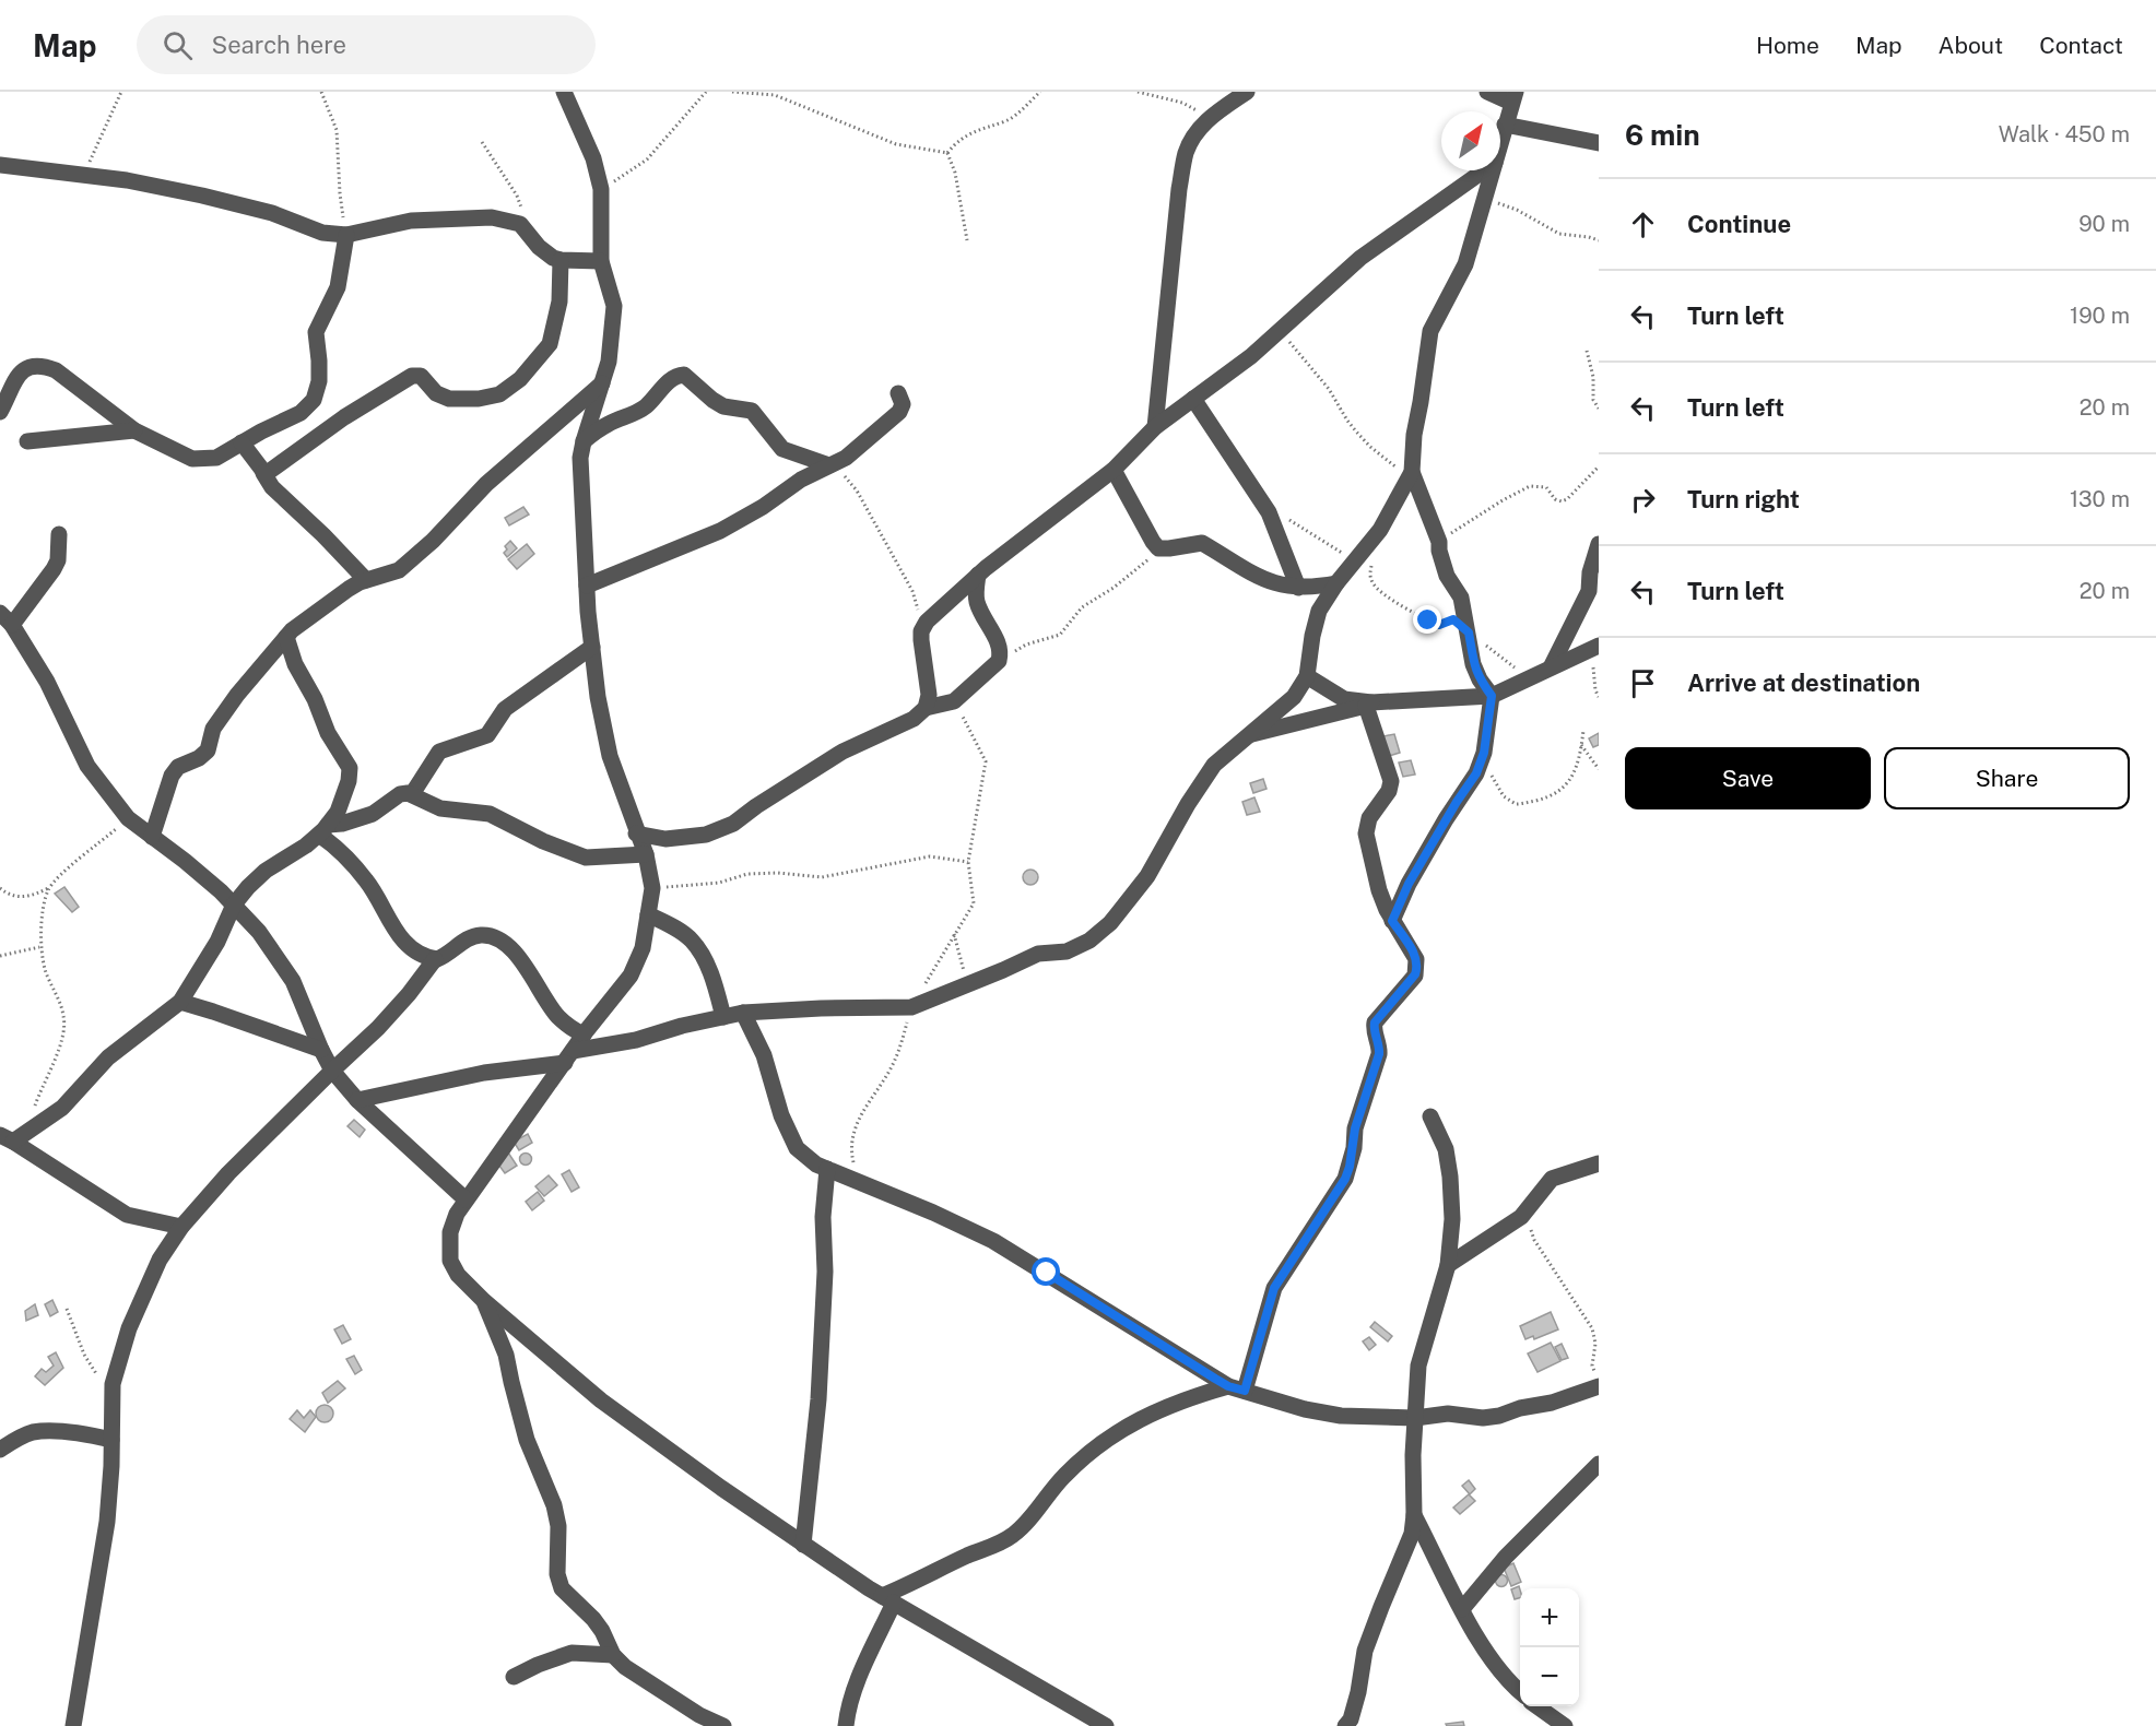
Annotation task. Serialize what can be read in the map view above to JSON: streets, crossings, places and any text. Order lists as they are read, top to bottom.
{
  "north": "top right",
  "page": {
    "header": "Map",
    "search": "Search here",
    "nav": [
      "Home",
      "Map",
      "About",
      "Contact"
    ],
    "heading": ["6 min", "Walk · 450 m"],
    "list": [
      ["Continue", "90 m"],
      ["Turn left", "190 m"],
      ["Turn left", "20 m"],
      ["Turn right", "130 m"],
      ["Turn left", "20 m"],
      "Arrive at destination"
    ],
    "buttons": ["Save", "Share"],
    "map_buttons": ["+", "−"]
  }
}
